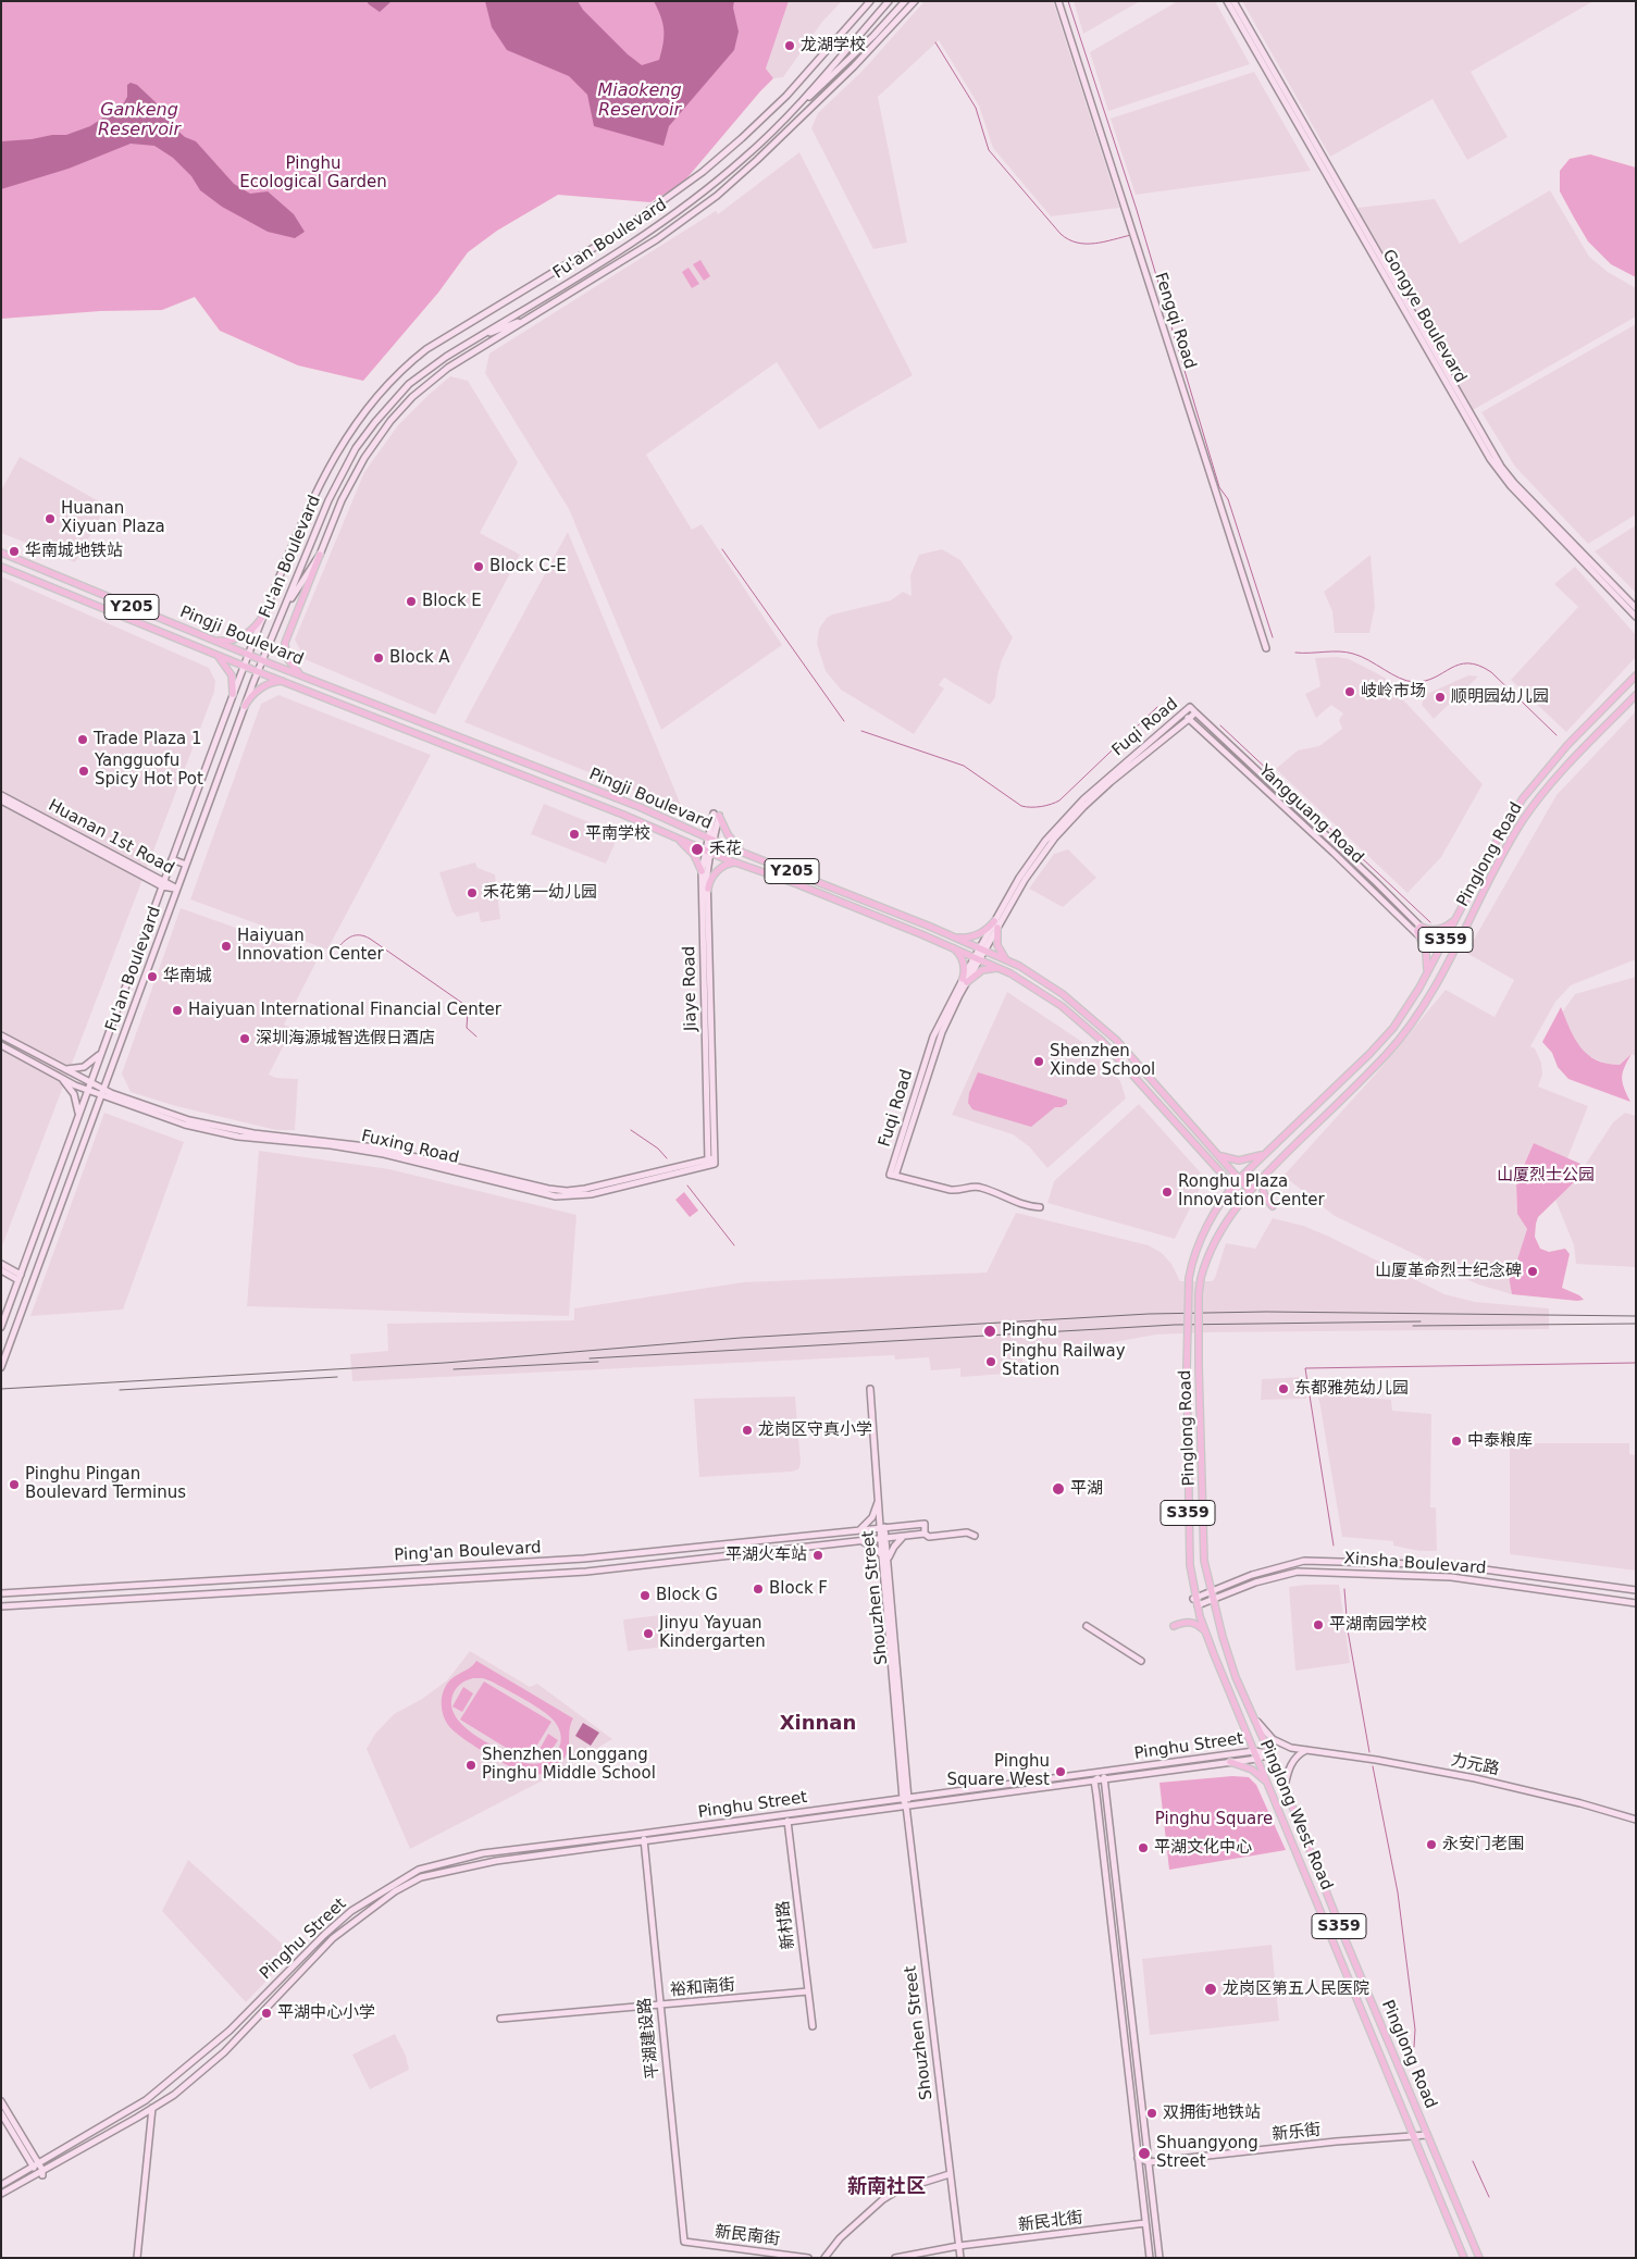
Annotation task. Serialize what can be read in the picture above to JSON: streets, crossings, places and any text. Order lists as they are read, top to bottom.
{
  "streets": {
    "main road": [
      "Y205",
      "Pingji Boulevard",
      "Pinglong Road",
      "S359",
      "Pinglong West Road"
    ],
    "street": [
      "Fu'an Boulevard",
      "Gongye Boulevard",
      "Fengqi Road",
      "Fuqi Road",
      "Yangguang Road",
      "Huanan 1st Road",
      "Jiaye Road",
      "Fuxing Road",
      "Ping'an Boulevard",
      "Xinsha Boulevard",
      "Shouzhen Street",
      "Pinghu Street",
      "力元路",
      "新村路",
      "裕和南街",
      "平湖建设路",
      "新乐街",
      "新民北街",
      "新民南街"
    ]
  },
  "crossings": [
    ["Fu'an Boulevard", "Pingji Boulevard"],
    ["Fu'an Boulevard", "Huanan 1st Road"],
    ["Fu'an Boulevard", "Fuxing Road"],
    ["Pingji Boulevard", "Fuqi Road"],
    ["Pingji Boulevard", "Pinglong Road"],
    ["Pingji Boulevard", "Jiaye Road"],
    ["Fuqi Road", "Yangguang Road"],
    ["Pinglong Road", "Xinsha Boulevard"],
    ["Pinglong Road", "Pinghu Street"],
    ["Pinglong Road", "力元路"],
    ["Pinglong Road", "Pinglong West Road"],
    ["Pinglong Road", "新乐街"],
    ["Jiaye Road", "Fuxing Road"],
    ["Ping'an Boulevard", "Shouzhen Street"],
    ["Shouzhen Street", "Pinghu Street"],
    ["Shouzhen Street", "新民北街"],
    ["Pinghu Street", "Pinglong West Road"],
    ["Pinghu Street", "新村路"],
    ["Pinghu Street", "平湖建设路"],
    ["Pinglong West Road", "新乐街"],
    ["新村路", "裕和南街"],
    ["裕和南街", "平湖建设路"],
    ["平湖建设路", "新民南街"]
  ],
  "districts": ["Xinnan", "新南社区"],
  "water": ["Miaokeng Reservoir", "Gankeng Reservoir"],
  "parks": ["Pinghu Ecological Garden", "山厦烈士公园", "Pinghu Square"],
  "places": [
    "龙湖学校",
    "Huanan Xiyuan Plaza",
    "华南城地铁站",
    "Block C-E",
    "Block E",
    "Block A",
    "岐岭市场",
    "顺明园幼儿园",
    "Trade Plaza 1",
    "Yangguofu Spicy Hot Pot",
    "平南学校",
    "禾花",
    "禾花第一幼儿园",
    "Haiyuan Innovation Center",
    "华南城",
    "Haiyuan International Financial Center",
    "深圳海源城智选假日酒店",
    "Shenzhen Xinde School",
    "Ronghu Plaza Innovation Center",
    "山厦革命烈士纪念碑",
    "Pinghu",
    "Pinghu Railway Station",
    "东都雅苑幼儿园",
    "龙岗区守真小学",
    "中泰粮库",
    "Pinghu Pingan Boulevard Terminus",
    "平湖",
    "平湖火车站",
    "Block F",
    "Block G",
    "平湖南园学校",
    "Jinyu Yayuan Kindergarten",
    "Shenzhen Longgang Pinghu Middle School",
    "Pinghu Square West",
    "永安门老围",
    "平湖文化中心",
    "龙岗区第五人民医院",
    "平湖中心小学",
    "双拥街地铁站",
    "Shuangyong Street"
  ]
}
